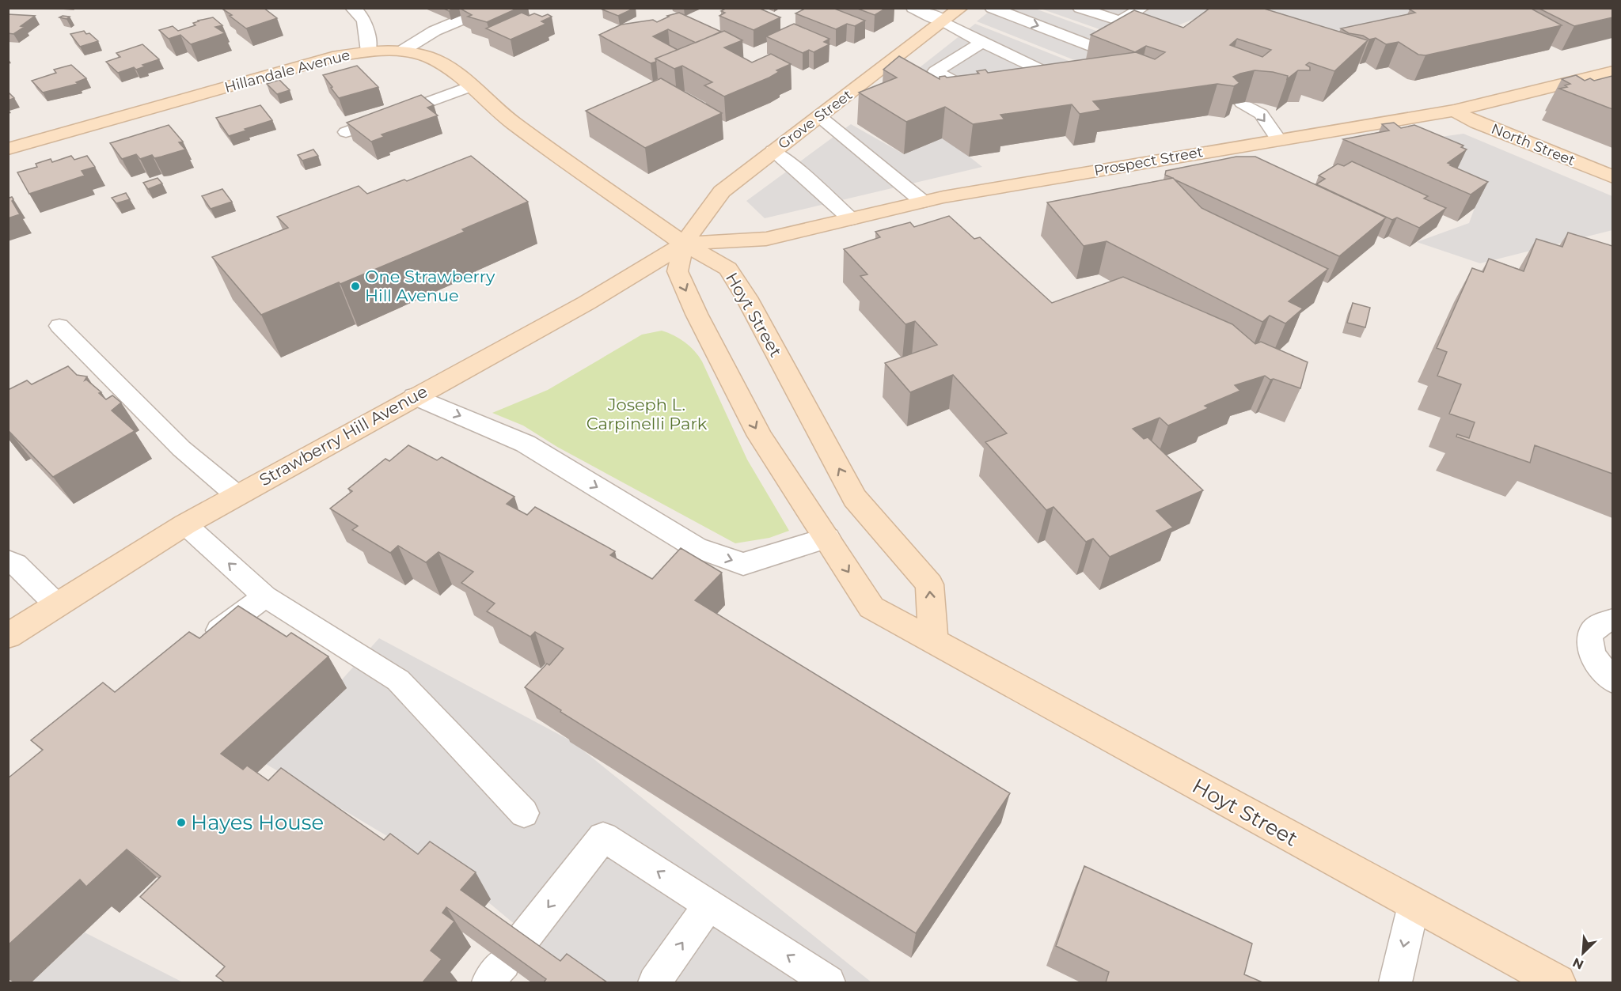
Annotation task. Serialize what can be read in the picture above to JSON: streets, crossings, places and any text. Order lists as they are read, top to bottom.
{
  "streets": {
    "street": [
      "Hillandale Avenue",
      "Grove Street",
      "North Street",
      "Prospect Street",
      "Hoyt Street",
      "Strawberry Hill Avenue"
    ]
  },
  "crossings": [
    ["Hillandale Avenue", "Grove Street"],
    ["Hillandale Avenue", "Prospect Street"],
    ["Hillandale Avenue", "Hoyt Street"],
    ["Hillandale Avenue", "Strawberry Hill Avenue"],
    ["Grove Street", "Prospect Street"],
    ["Grove Street", "Hoyt Street"],
    ["Grove Street", "Strawberry Hill Avenue"],
    ["North Street", "Prospect Street"],
    ["Prospect Street", "Hoyt Street"],
    ["Prospect Street", "Strawberry Hill Avenue"],
    ["Hoyt Street", "Strawberry Hill Avenue"]
  ],
  "parks": ["Joseph L. Carpinelli Park"],
  "places": ["One Strawberry Hill Avenue", "Hayes House"],
  "north": "bottom left"
}
